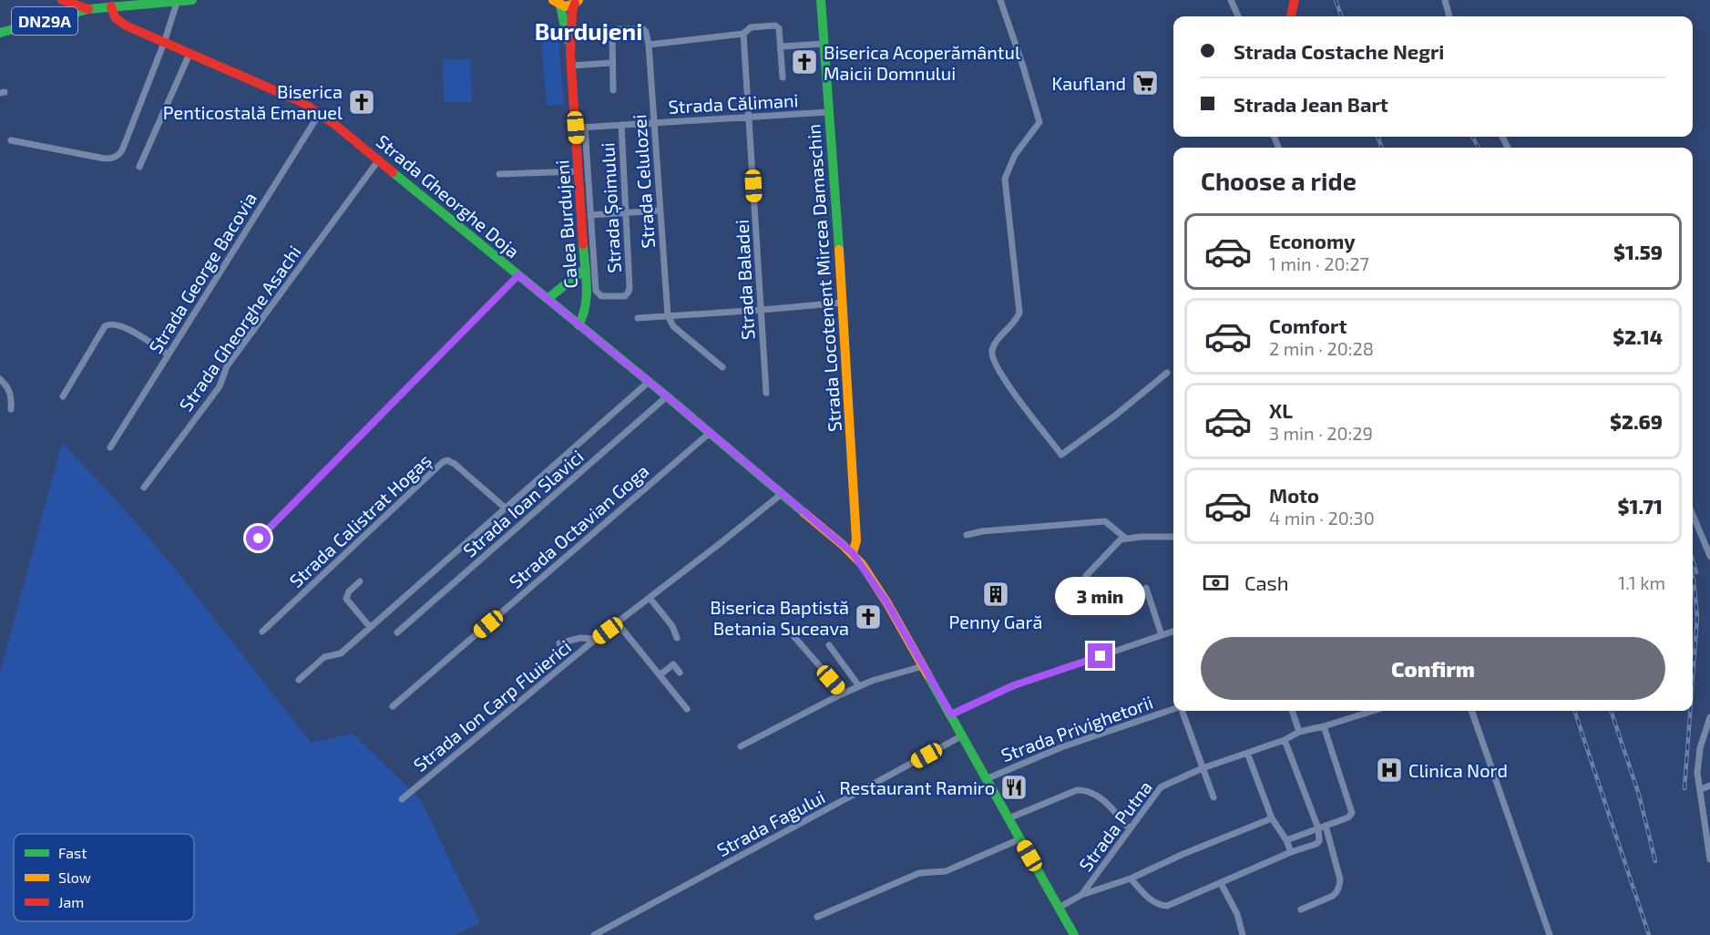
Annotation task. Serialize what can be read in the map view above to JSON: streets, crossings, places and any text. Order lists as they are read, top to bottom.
{
  "streets": {
    "main road": [
      "DN29A",
      "Strada Gheorghe Doja",
      "Calea Burdujeni",
      "Strada Locotenent Mircea Damaschin"
    ],
    "street": [
      "Strada Călimani",
      "Strada Celulozei",
      "Strada Șoimului",
      "Strada George Bacovia",
      "Strada Baladei",
      "Strada Gheorghe Asachi",
      "Strada Ioan Slavici",
      "Strada Calistrat Hogaș",
      "Strada Octavian Goga",
      "Strada Ion Carp Fluierici",
      "Strada Privighetorii",
      "Strada Fagului",
      "Strada Putna"
    ]
  },
  "crossings": [
    ["DN29A", "Strada Gheorghe Doja"],
    ["Strada Călimani", "Strada Celulozei"],
    ["Strada Călimani", "Strada Șoimului"],
    ["Strada Călimani", "Calea Burdujeni"],
    ["Strada Călimani", "Strada Locotenent Mircea Damaschin"],
    ["Strada Călimani", "Strada Baladei"],
    ["Strada Gheorghe Doja", "Calea Burdujeni"],
    ["Strada Gheorghe Doja", "Strada George Bacovia"],
    ["Strada Gheorghe Doja", "Strada Locotenent Mircea Damaschin"],
    ["Strada Gheorghe Doja", "Strada Gheorghe Asachi"],
    ["Strada Gheorghe Doja", "Strada Ioan Slavici"],
    ["Strada Gheorghe Doja", "Strada Octavian Goga"],
    ["Strada Gheorghe Doja", "Strada Ion Carp Fluierici"],
    ["Strada Gheorghe Doja", "Strada Privighetorii"],
    ["Strada Gheorghe Doja", "Strada Fagului"],
    ["Strada Gheorghe Doja", "Strada Putna"]
  ],
  "districts": ["Burdujeni"],
  "places": {
    "church": ["Biserica Acoperământul Maicii Domnului", "Biserica Penticostală Emanuel", "Biserica Baptistă Betania Suceava"],
    "supermarket": ["Kaufland"],
    "building": ["Penny Gară"],
    "hospital": ["Clinica Nord"],
    "restaurant": ["Restaurant Ramiro"]
  },
  "legend": ["Fast", "Slow", "Jam"],
  "page": {
    "banner": ["Strada Costache Negri", "Strada Jean Bart"],
    "heading": "Choose a ride",
    "list": [
      {
        "name": "Economy",
        "note": "1 min · 20:27",
        "value": "$1.59"
      },
      {
        "name": "Comfort",
        "note": "2 min · 20:28",
        "value": "$2.14"
      },
      {
        "name": "XL",
        "note": "3 min · 20:29",
        "value": "$2.69"
      },
      {
        "name": "Moto",
        "note": "4 min · 20:30",
        "value": "$1.71"
      }
    ],
    "pay": ["Cash", "1.1 km"],
    "bubble": "3 min",
    "buttons": "Confirm"
  }
}
